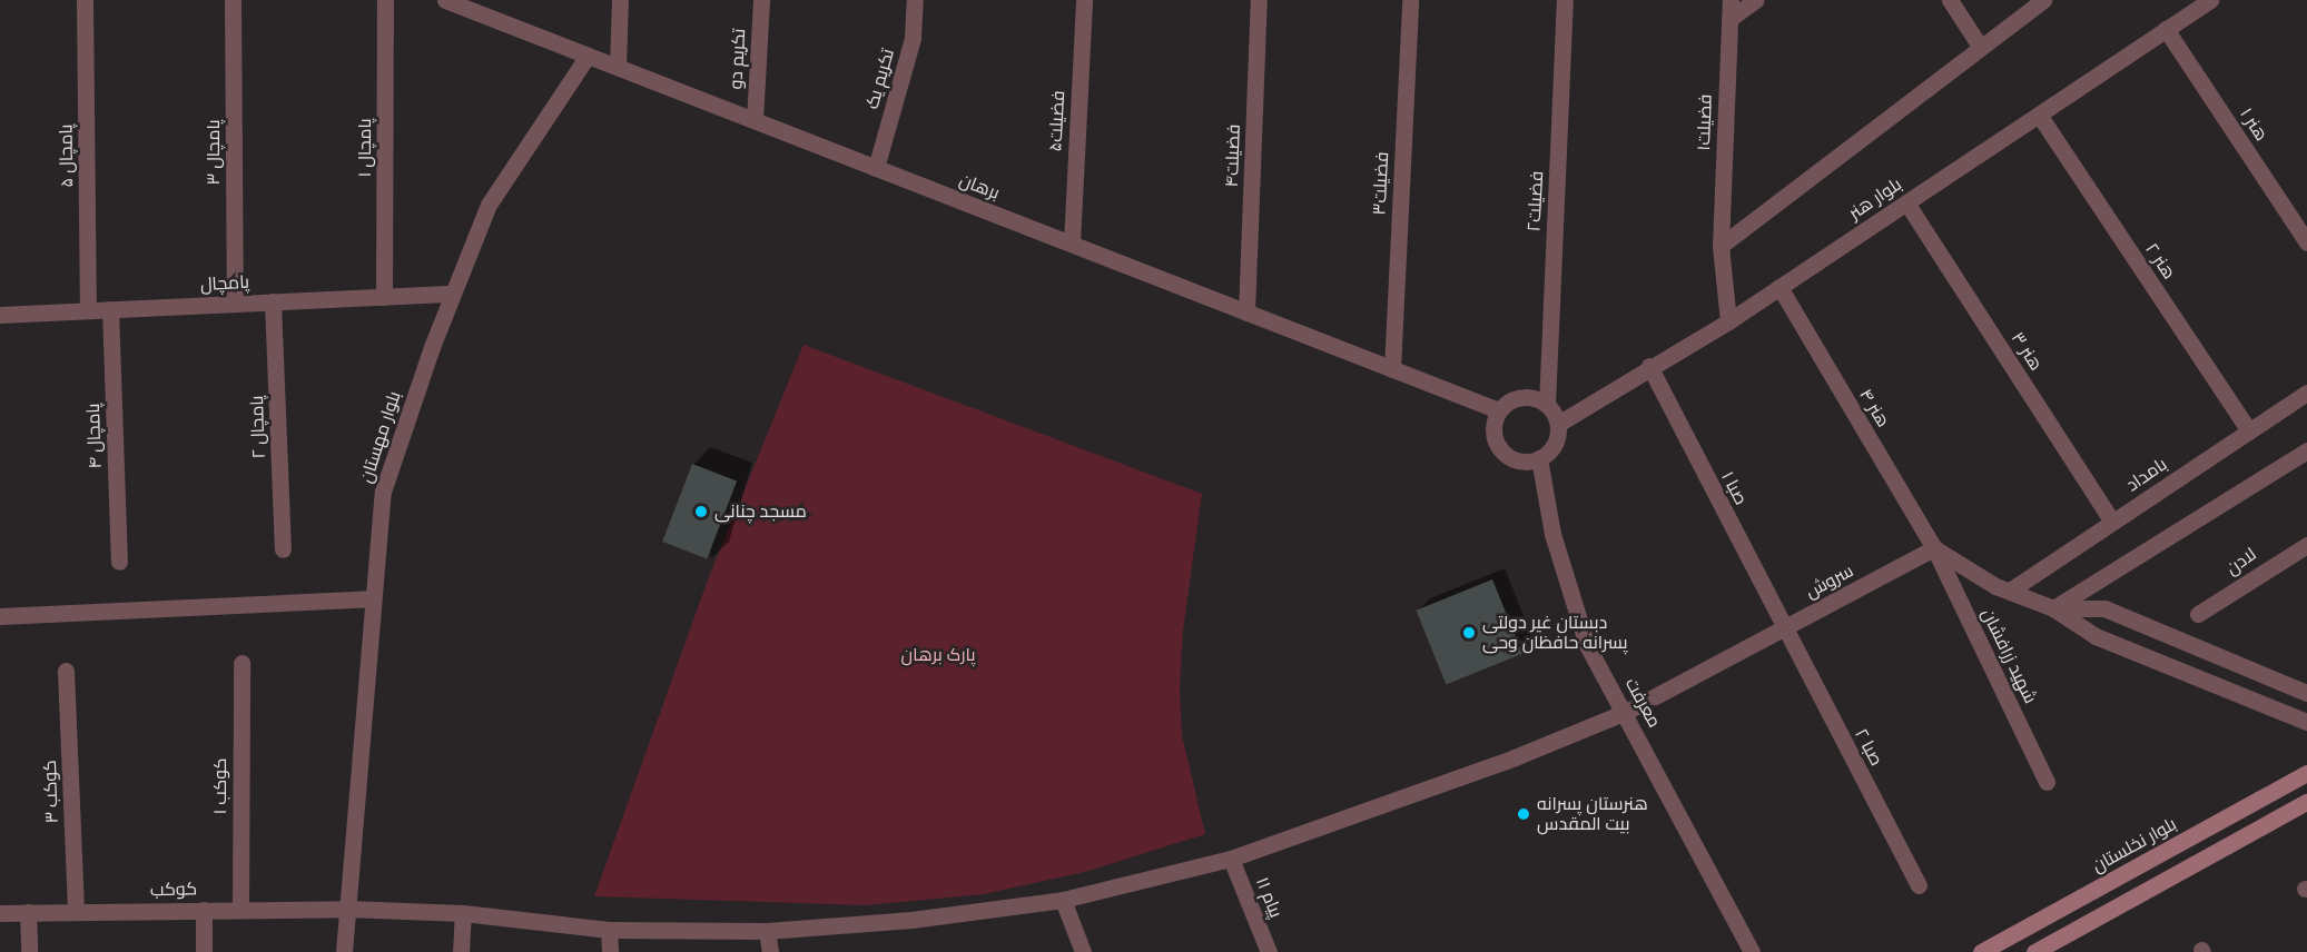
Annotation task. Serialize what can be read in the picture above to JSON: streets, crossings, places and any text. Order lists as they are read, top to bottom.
{
  "streets": {
    "main road": ["بلوار نخلستان"],
    "street": [
      "تکریم دو",
      "تکریم یک",
      "فضیلت۵",
      "فضیلت۱",
      "هنر ۱",
      "پامچال ۱",
      "پامچال ۳",
      "پامچال ۵",
      "فضیلت۴",
      "فضیلت۳",
      "برهان",
      "بلوار هنر",
      "فضیلت۲",
      "هنر ۲",
      "پامچال",
      "هنر ۳",
      "هنر ۴",
      "پامچال ۲",
      "پامچال ۴",
      "بلوار مهستان",
      "بامداد",
      "صبا ۱",
      "لادن",
      "سروش",
      "شهید زرافشان",
      "معرفت",
      "صبا ۲",
      "کوکب ۱",
      "کوکب ۳",
      "کوکب",
      "پیام ۱۱"
    ]
  },
  "crossings": [
    ["تکریم دو", "برهان"],
    ["تکریم یک", "برهان"],
    ["فضیلت۵", "برهان"],
    ["فضیلت۱", "بلوار هنر"],
    ["هنر ۱", "بلوار هنر"],
    ["پامچال ۱", "پامچال"],
    ["پامچال ۳", "پامچال"],
    ["پامچال ۵", "پامچال"],
    ["فضیلت۴", "برهان"],
    ["فضیلت۳", "برهان"],
    ["برهان", "بلوار هنر"],
    ["برهان", "فضیلت۲"],
    ["برهان", "بلوار مهستان"],
    ["برهان", "معرفت"],
    ["بلوار هنر", "فضیلت۲"],
    ["بلوار هنر", "هنر ۲"],
    ["بلوار هنر", "هنر ۳"],
    ["بلوار هنر", "هنر ۴"],
    ["بلوار هنر", "صبا ۱"],
    ["بلوار هنر", "معرفت"],
    ["فضیلت۲", "معرفت"],
    ["هنر ۲", "بامداد"],
    ["پامچال", "پامچال ۲"],
    ["پامچال", "پامچال ۴"],
    ["پامچال", "بلوار مهستان"],
    ["هنر ۳", "بامداد"],
    ["هنر ۴", "سروش"],
    ["هنر ۴", "شهید زرافشان"],
    ["بلوار مهستان", "کوکب"],
    ["صبا ۱", "سروش"],
    ["صبا ۱", "صبا ۲"],
    ["سروش", "شهید زرافشان"],
    ["سروش", "معرفت"],
    ["سروش", "صبا ۲"],
    ["سروش", "کوکب"],
    ["سروش", "پیام ۱۱"],
    ["کوکب ۱", "کوکب"],
    ["کوکب ۳", "کوکب"]
  ],
  "parks": ["پارک برهان"],
  "places": ["مسجد چنانی", "دبستان غیر دولتی پسرانه حافظان وحی", "هنرستان پسرانه بیت المقدس"]
}
